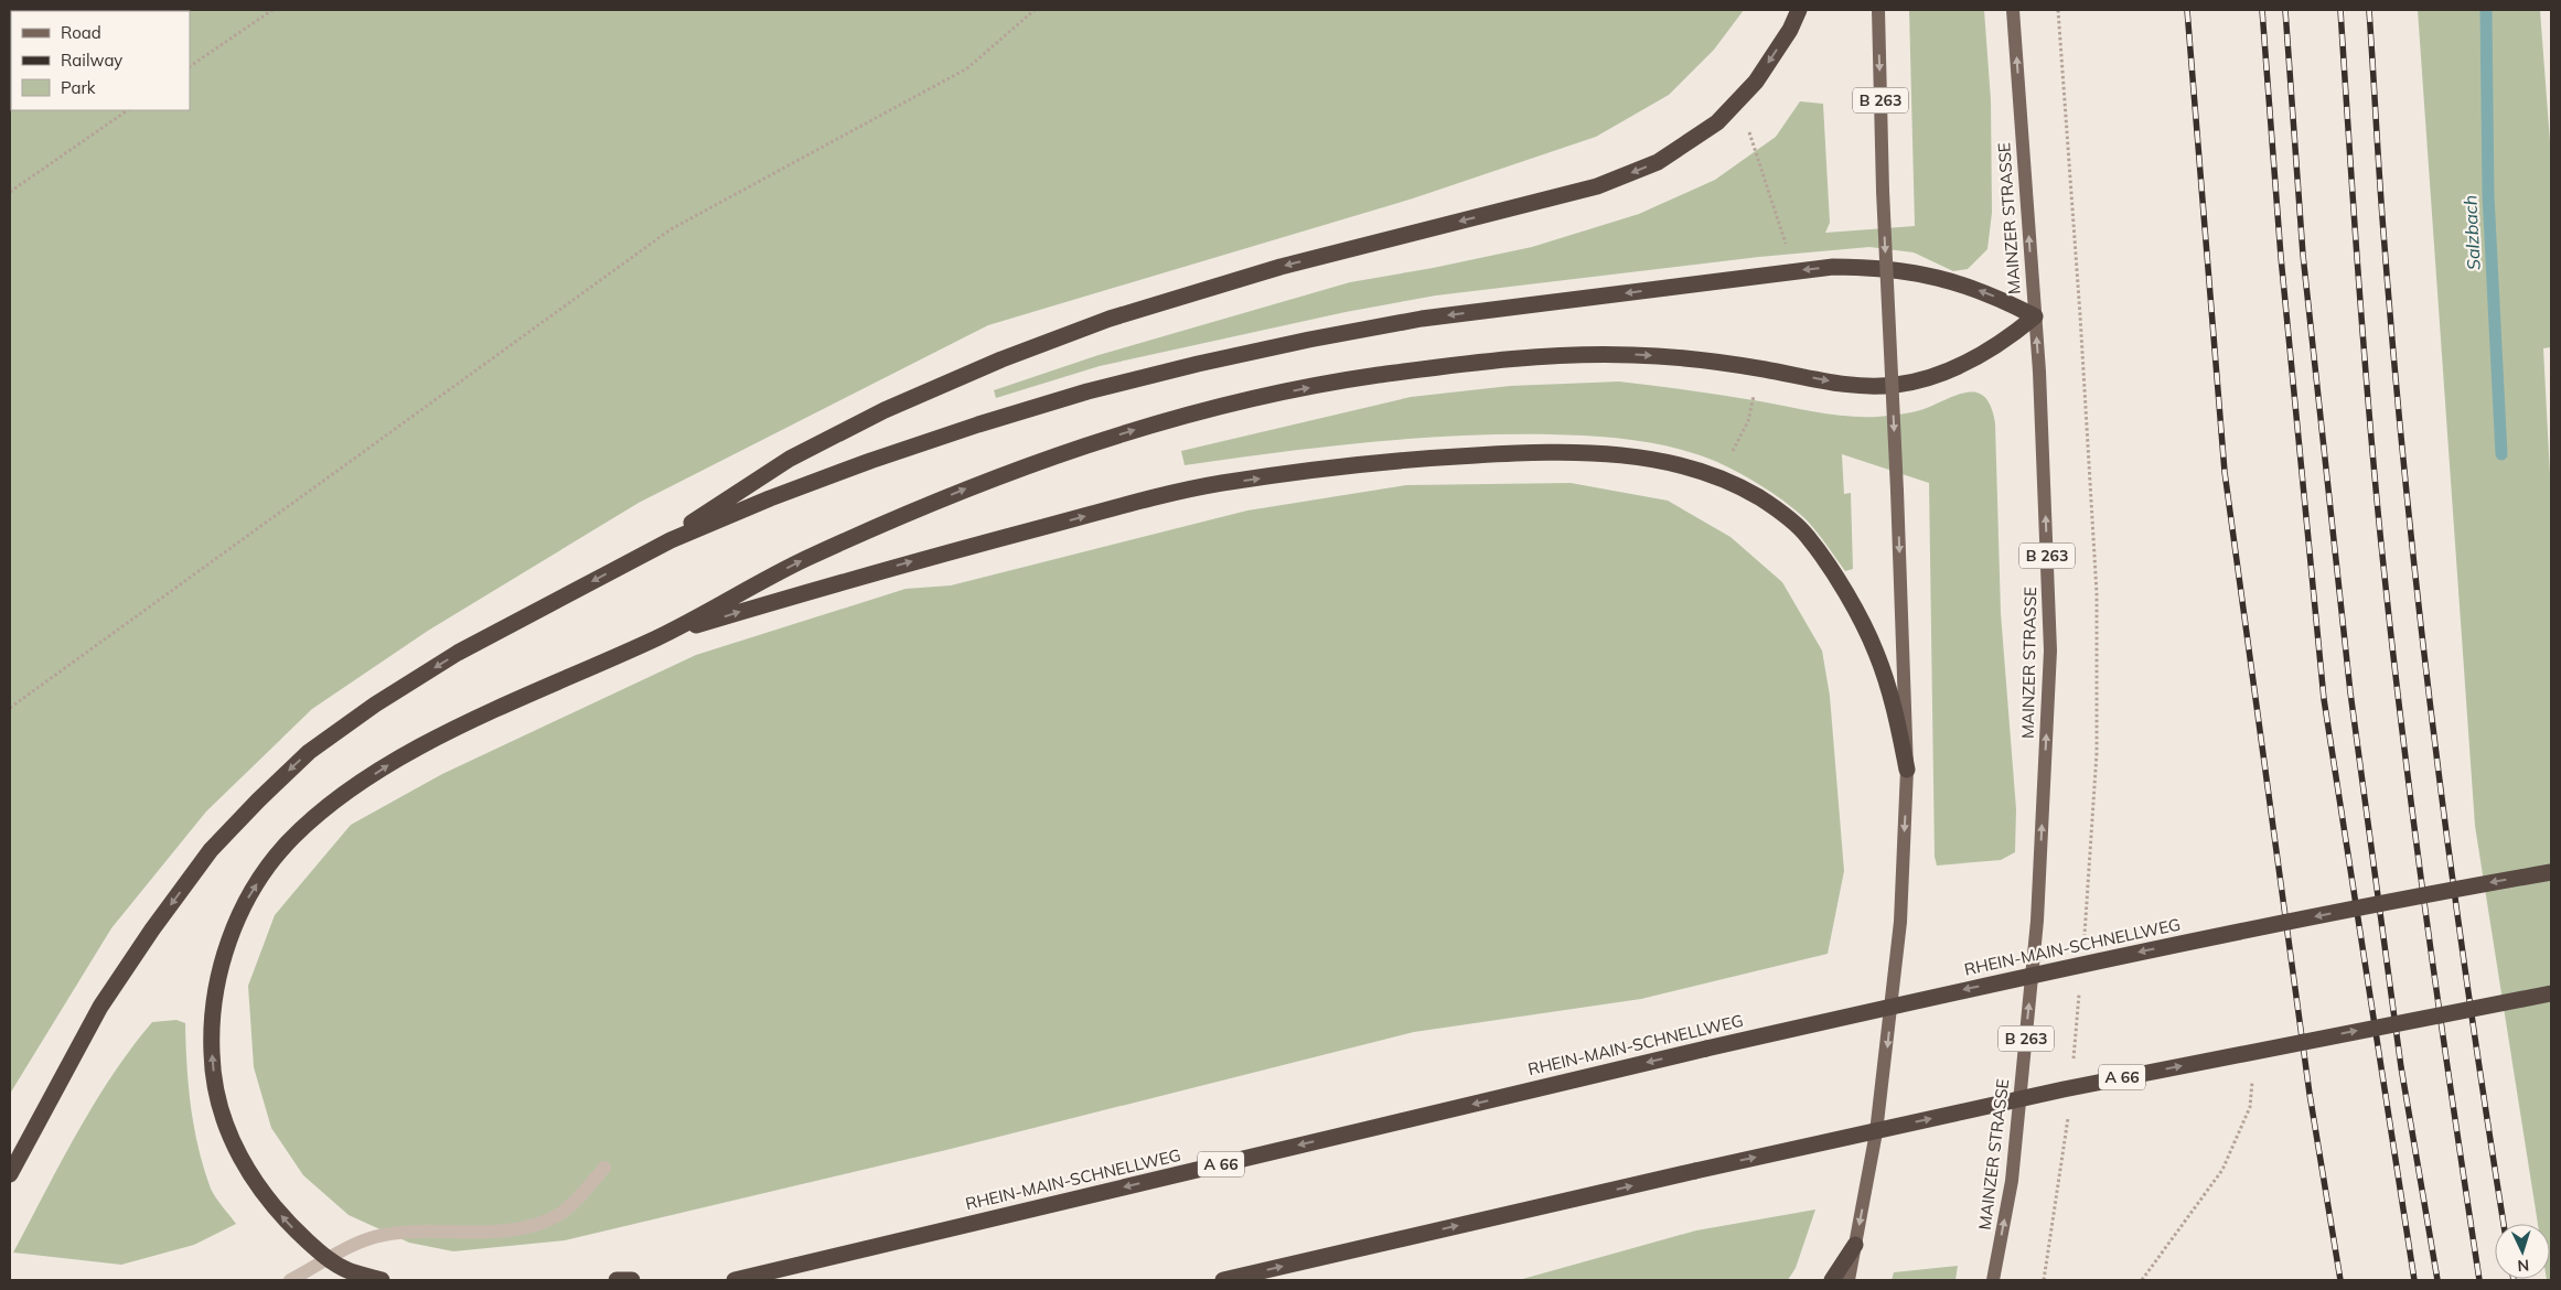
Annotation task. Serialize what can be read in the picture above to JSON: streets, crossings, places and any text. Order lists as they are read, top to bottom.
{
  "streets": {
    "highway": ["RHEIN-MAIN-SCHNELLWEG", "A 66"],
    "main road": ["B 263", "MAINZER STRASSE"]
  },
  "one_way": ["MAINZER STRASSE"],
  "water": ["Salzbach"],
  "legend": ["Road", "Railway", "Park"],
  "north": "bottom"
}
